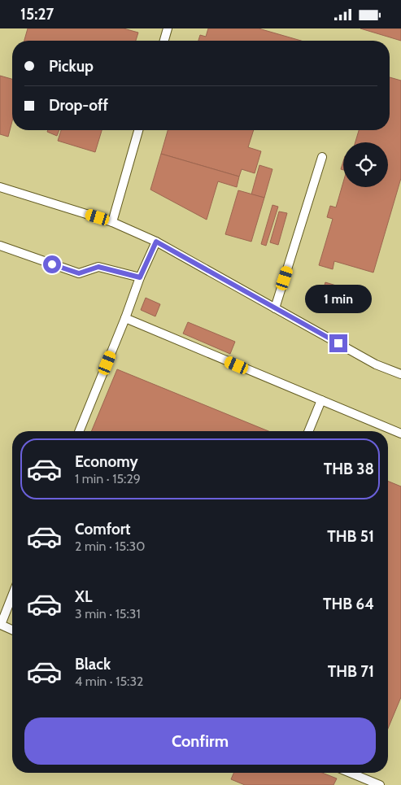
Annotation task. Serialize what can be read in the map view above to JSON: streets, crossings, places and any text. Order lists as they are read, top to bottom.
{
  "page": {
    "status": "15:27",
    "banner": ["Pickup", "Drop-off"],
    "bubble": "1 min",
    "list": [
      {
        "name": "Economy",
        "note": "1 min · 15:29",
        "value": "THB 38"
      },
      {
        "name": "Comfort",
        "note": "2 min · 15:30",
        "value": "THB 51"
      },
      {
        "name": "XL",
        "note": "3 min · 15:31",
        "value": "THB 64"
      },
      {
        "name": "Black",
        "note": "4 min · 15:32",
        "value": "THB 71"
      }
    ],
    "buttons": "Confirm"
  }
}
